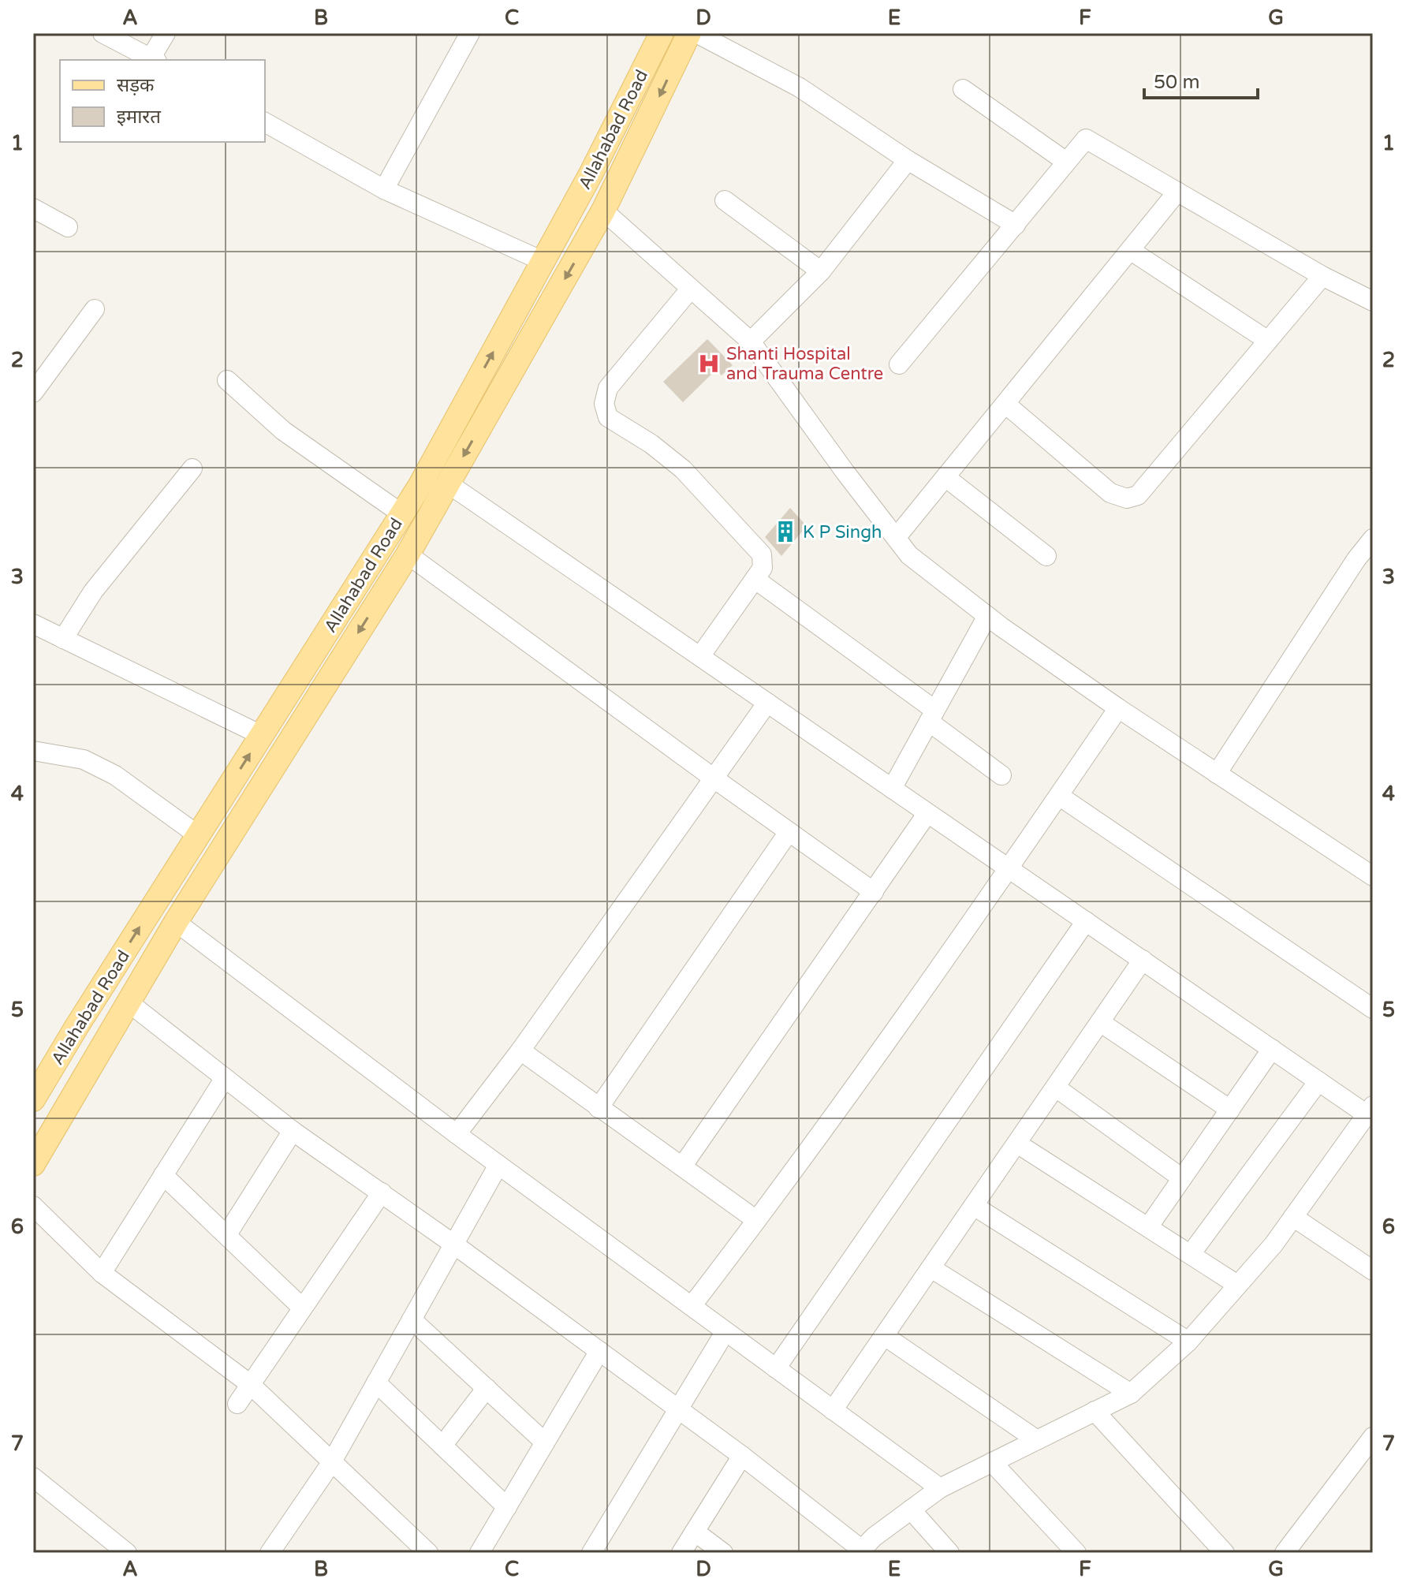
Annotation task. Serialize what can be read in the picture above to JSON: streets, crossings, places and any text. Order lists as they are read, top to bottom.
{
  "streets": {
    "main road": ["Allahabad Road"]
  },
  "places": {
    "hospital": ["Shanti Hospital and Trauma Centre"],
    "building": ["K P Singh"]
  },
  "legend": ["सड़क", "इमारत"],
  "scale_bar": "50 m",
  "grid": {
    "columns": [
      "A",
      "B",
      "C",
      "D",
      "E",
      "F",
      "G"
    ],
    "rows": [
      "1",
      "2",
      "3",
      "4",
      "5",
      "6",
      "7"
    ]
  }
}
